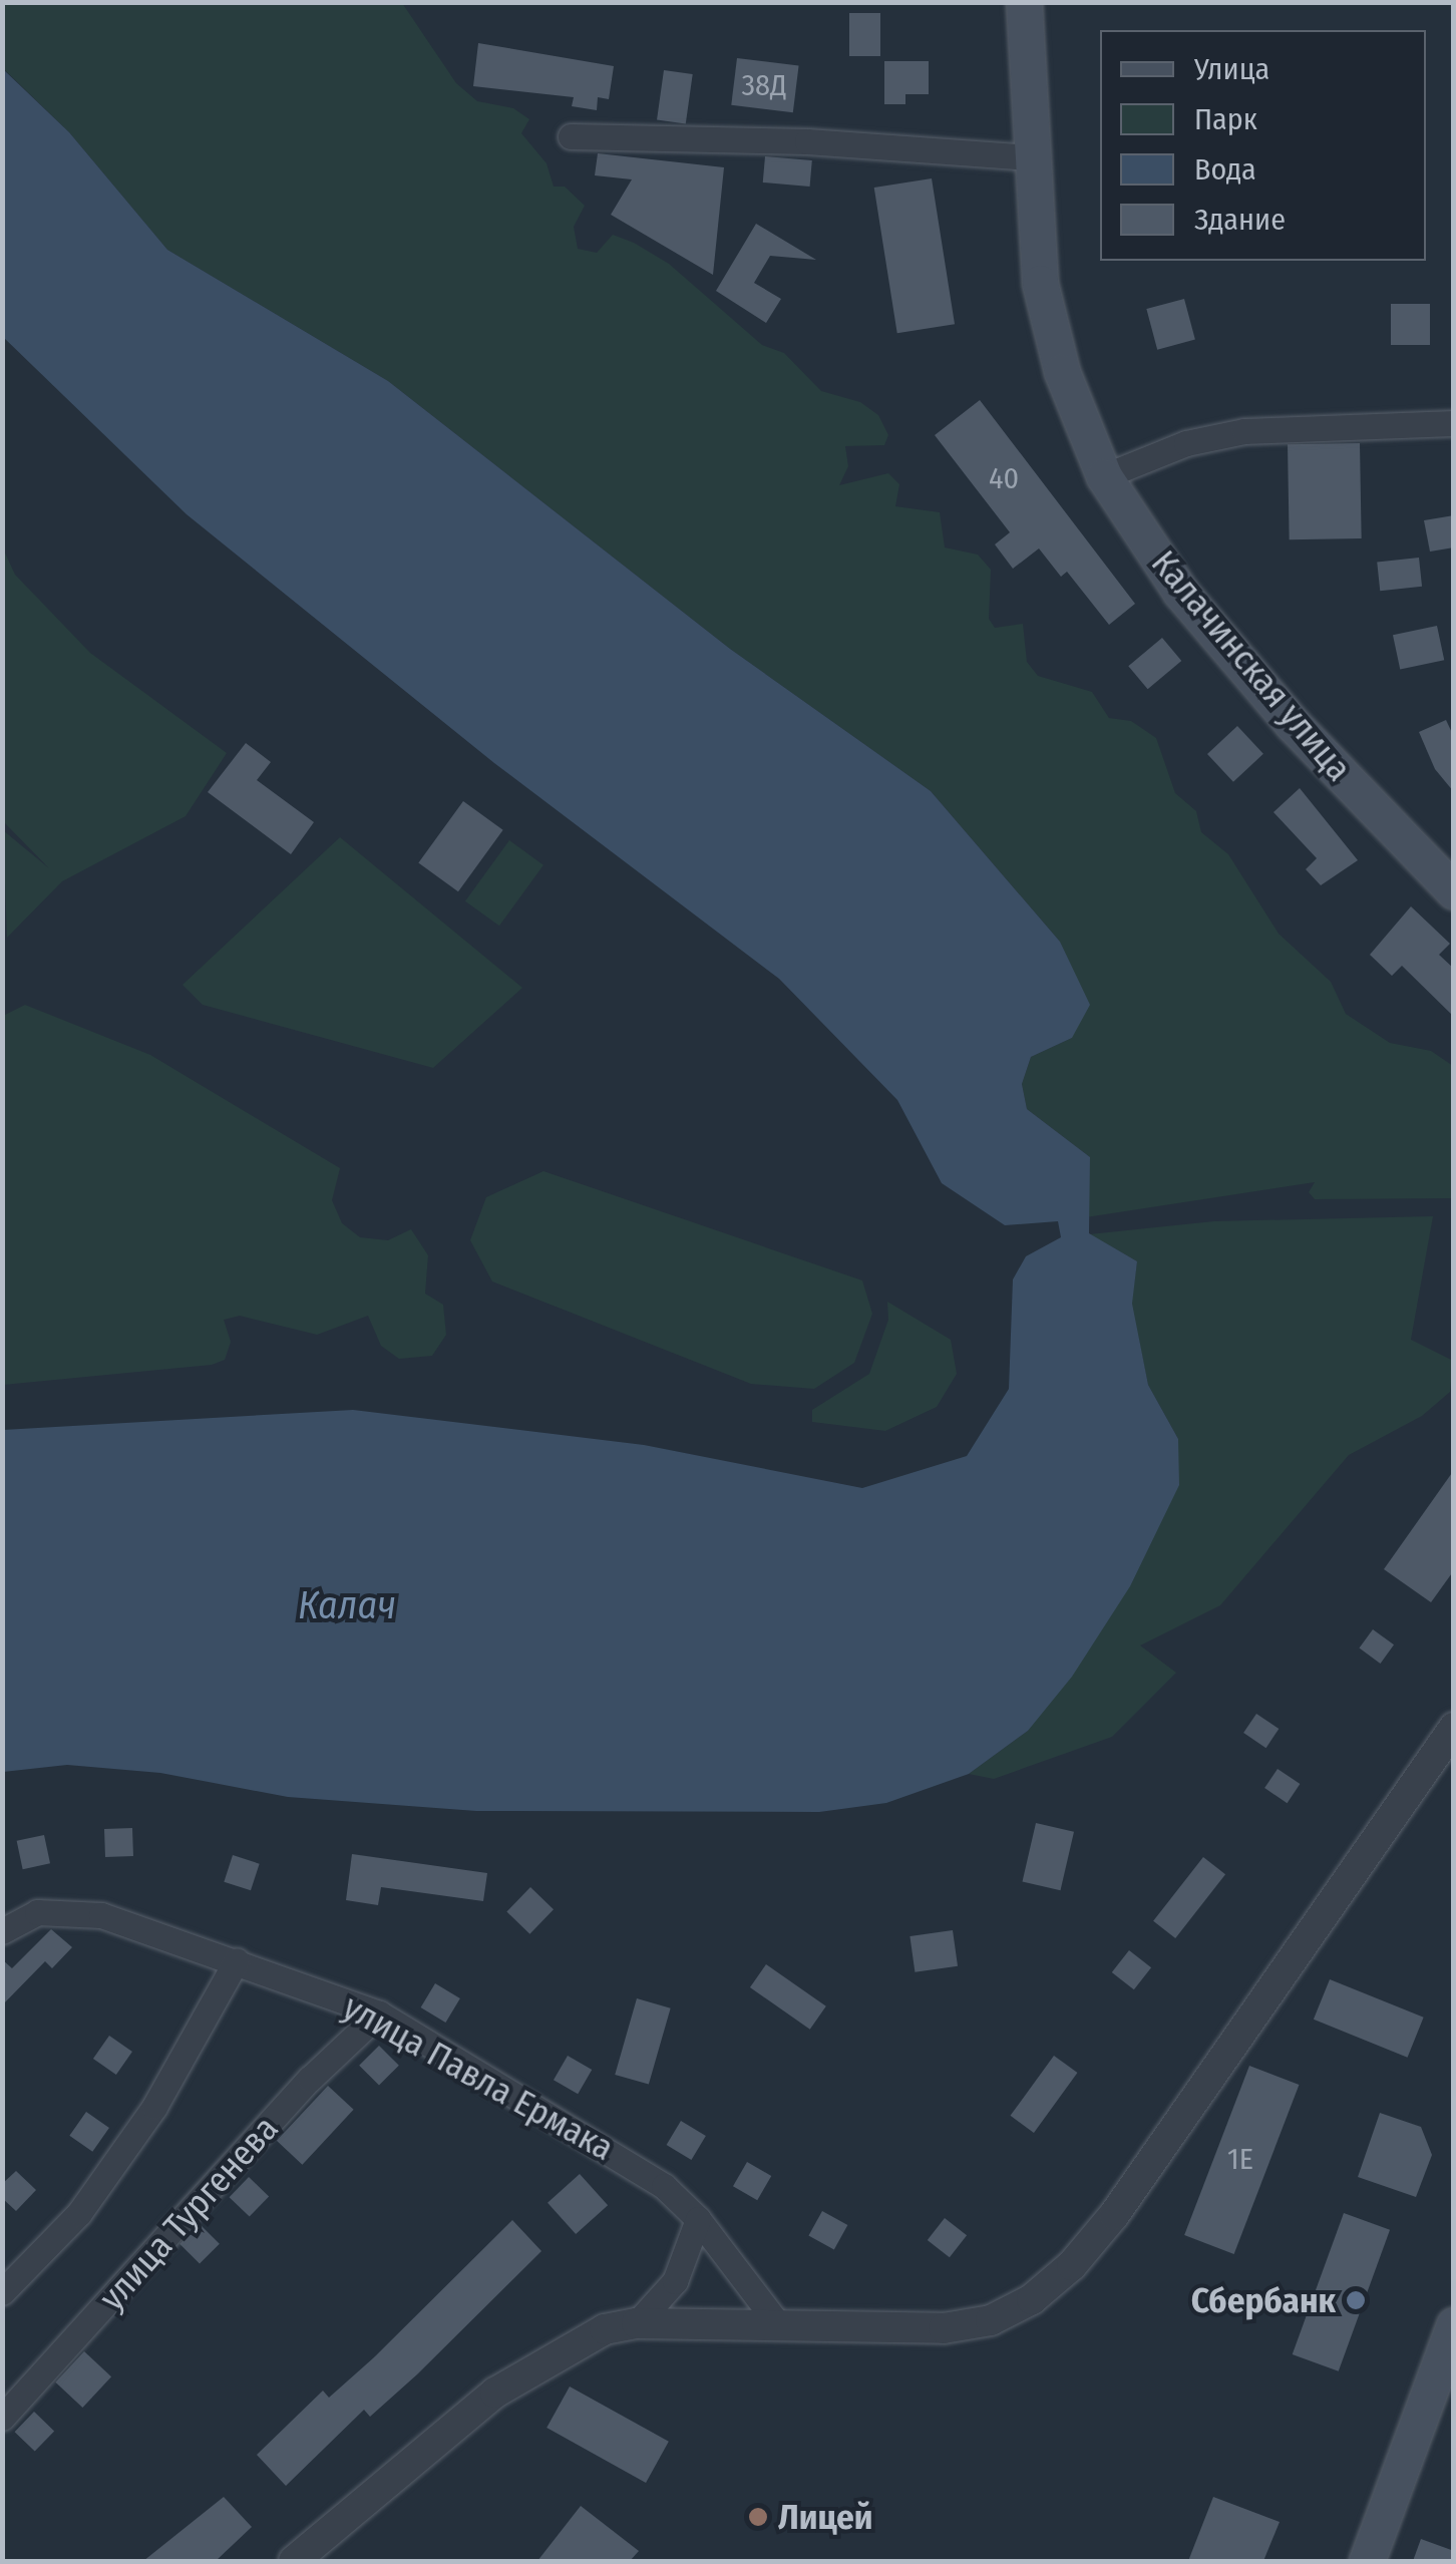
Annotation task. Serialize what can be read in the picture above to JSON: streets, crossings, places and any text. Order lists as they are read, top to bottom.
{
  "streets": {
    "main road": ["Калачинская улица"],
    "street": ["улица Павла Ермака", "улица Тургенева"]
  },
  "crossings": [
    ["улица Павла Ермака", "улица Тургенева"]
  ],
  "water": ["Калач"],
  "places": ["Сбербанк", "Лицей"],
  "house_numbers": ["38Д", "40", "1Е"],
  "legend": [
    "Улица",
    "Парк",
    "Вода",
    "Здание"
  ]
}
